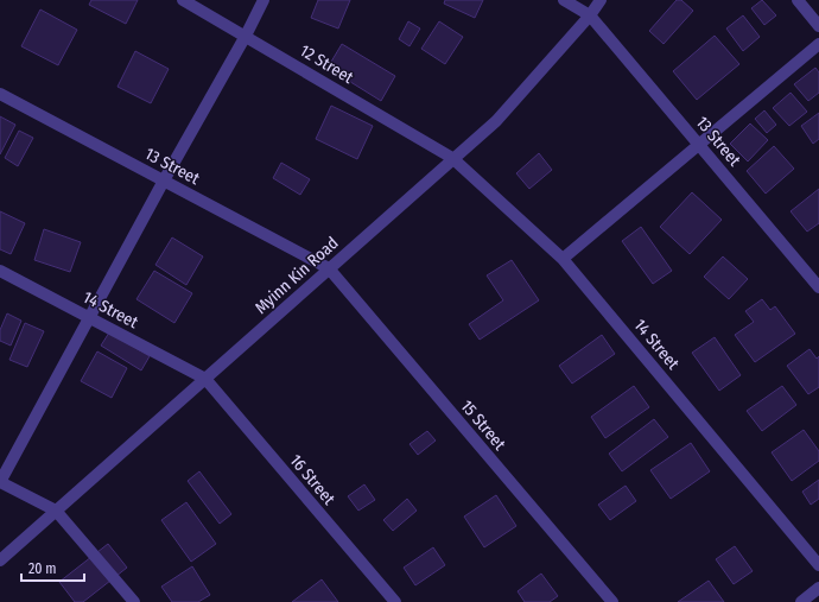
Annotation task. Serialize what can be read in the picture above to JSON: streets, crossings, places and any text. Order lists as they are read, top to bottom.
{
  "streets": {
    "street": [
      "12 Street",
      "13 Street",
      "Myinn Kin Road",
      "14 Street",
      "15 Street",
      "16 Street"
    ]
  },
  "crossings": [
    ["12 Street", "Myinn Kin Road"],
    ["12 Street", "14 Street"],
    ["13 Street", "Myinn Kin Road"],
    ["13 Street", "15 Street"],
    ["Myinn Kin Road", "14 Street"],
    ["Myinn Kin Road", "15 Street"],
    ["Myinn Kin Road", "16 Street"],
    ["14 Street", "16 Street"]
  ],
  "scale_bar": "20 m"
}
